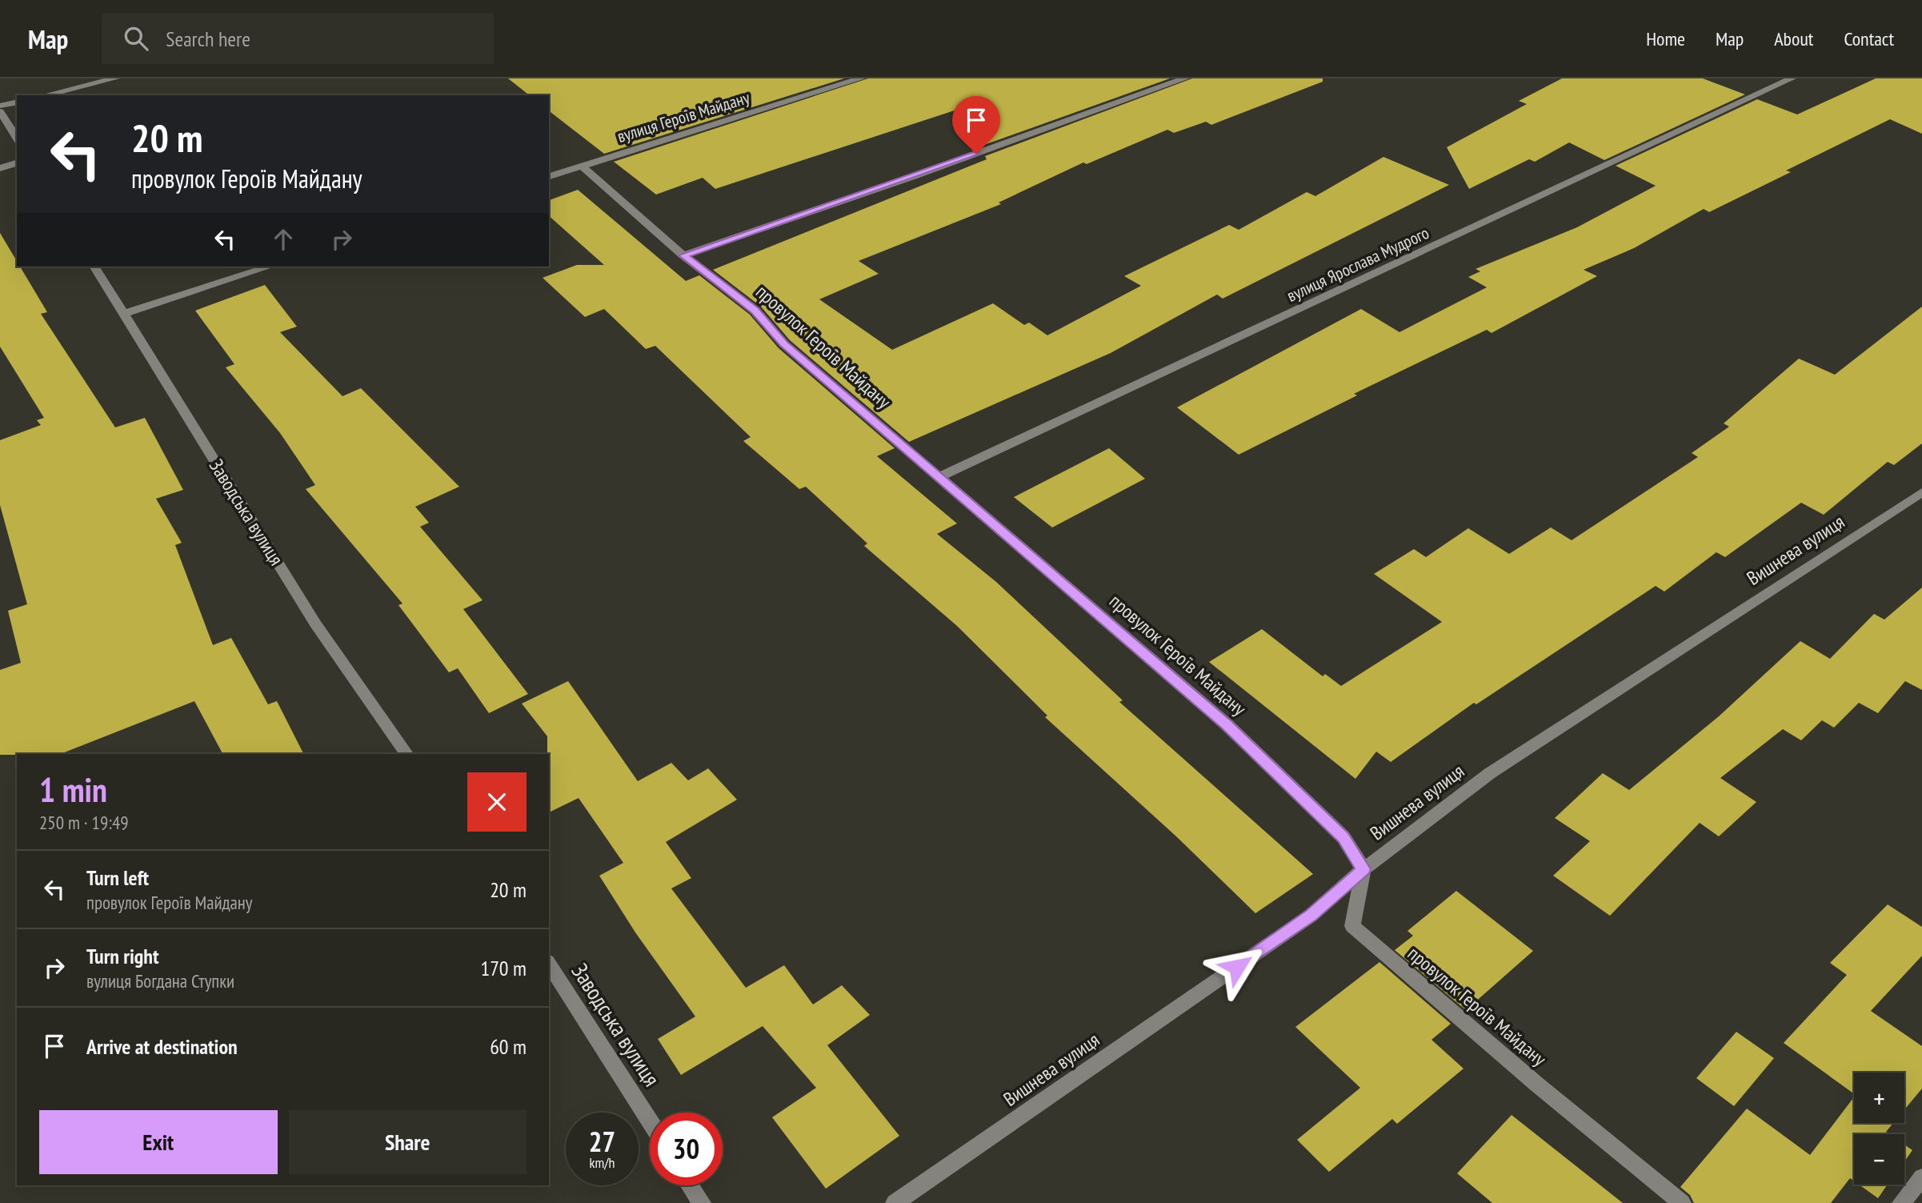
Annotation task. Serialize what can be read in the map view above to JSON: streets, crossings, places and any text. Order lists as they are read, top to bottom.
{
  "streets": {
    "street": [
      "вулиця Героїв Майдану",
      "вулиця Ярослава Мудрого",
      "провулок Героїв Майдану",
      "Заводська вулиця",
      "Вишнева вулиця"
    ]
  },
  "crossings": [
    ["вулиця Героїв Майдану", "провулок Героїв Майдану"],
    ["вулиця Ярослава Мудрого", "провулок Героїв Майдану"],
    ["провулок Героїв Майдану", "Вишнева вулиця"]
  ],
  "page": {
    "header": "Map",
    "search": "Search here",
    "nav": [
      "Home",
      "Map",
      "About",
      "Contact"
    ],
    "turn": ["20 m", "провулок Героїв Майдану"],
    "heading": ["1 min", "250 m · 19:49"],
    "list": [
      {
        "name": "Turn left",
        "note": "провулок Героїв Майдану",
        "value": "20 m"
      },
      {
        "name": "Turn right",
        "note": "вулиця Богдана Ступки",
        "value": "170 m"
      },
      {
        "name": "Arrive at destination",
        "value": "60 m"
      }
    ],
    "map_buttons": ["+", "−"],
    "buttons": ["Exit", "Share"],
    "speed": "27 km/h",
    "limit": "30"
  }
}
